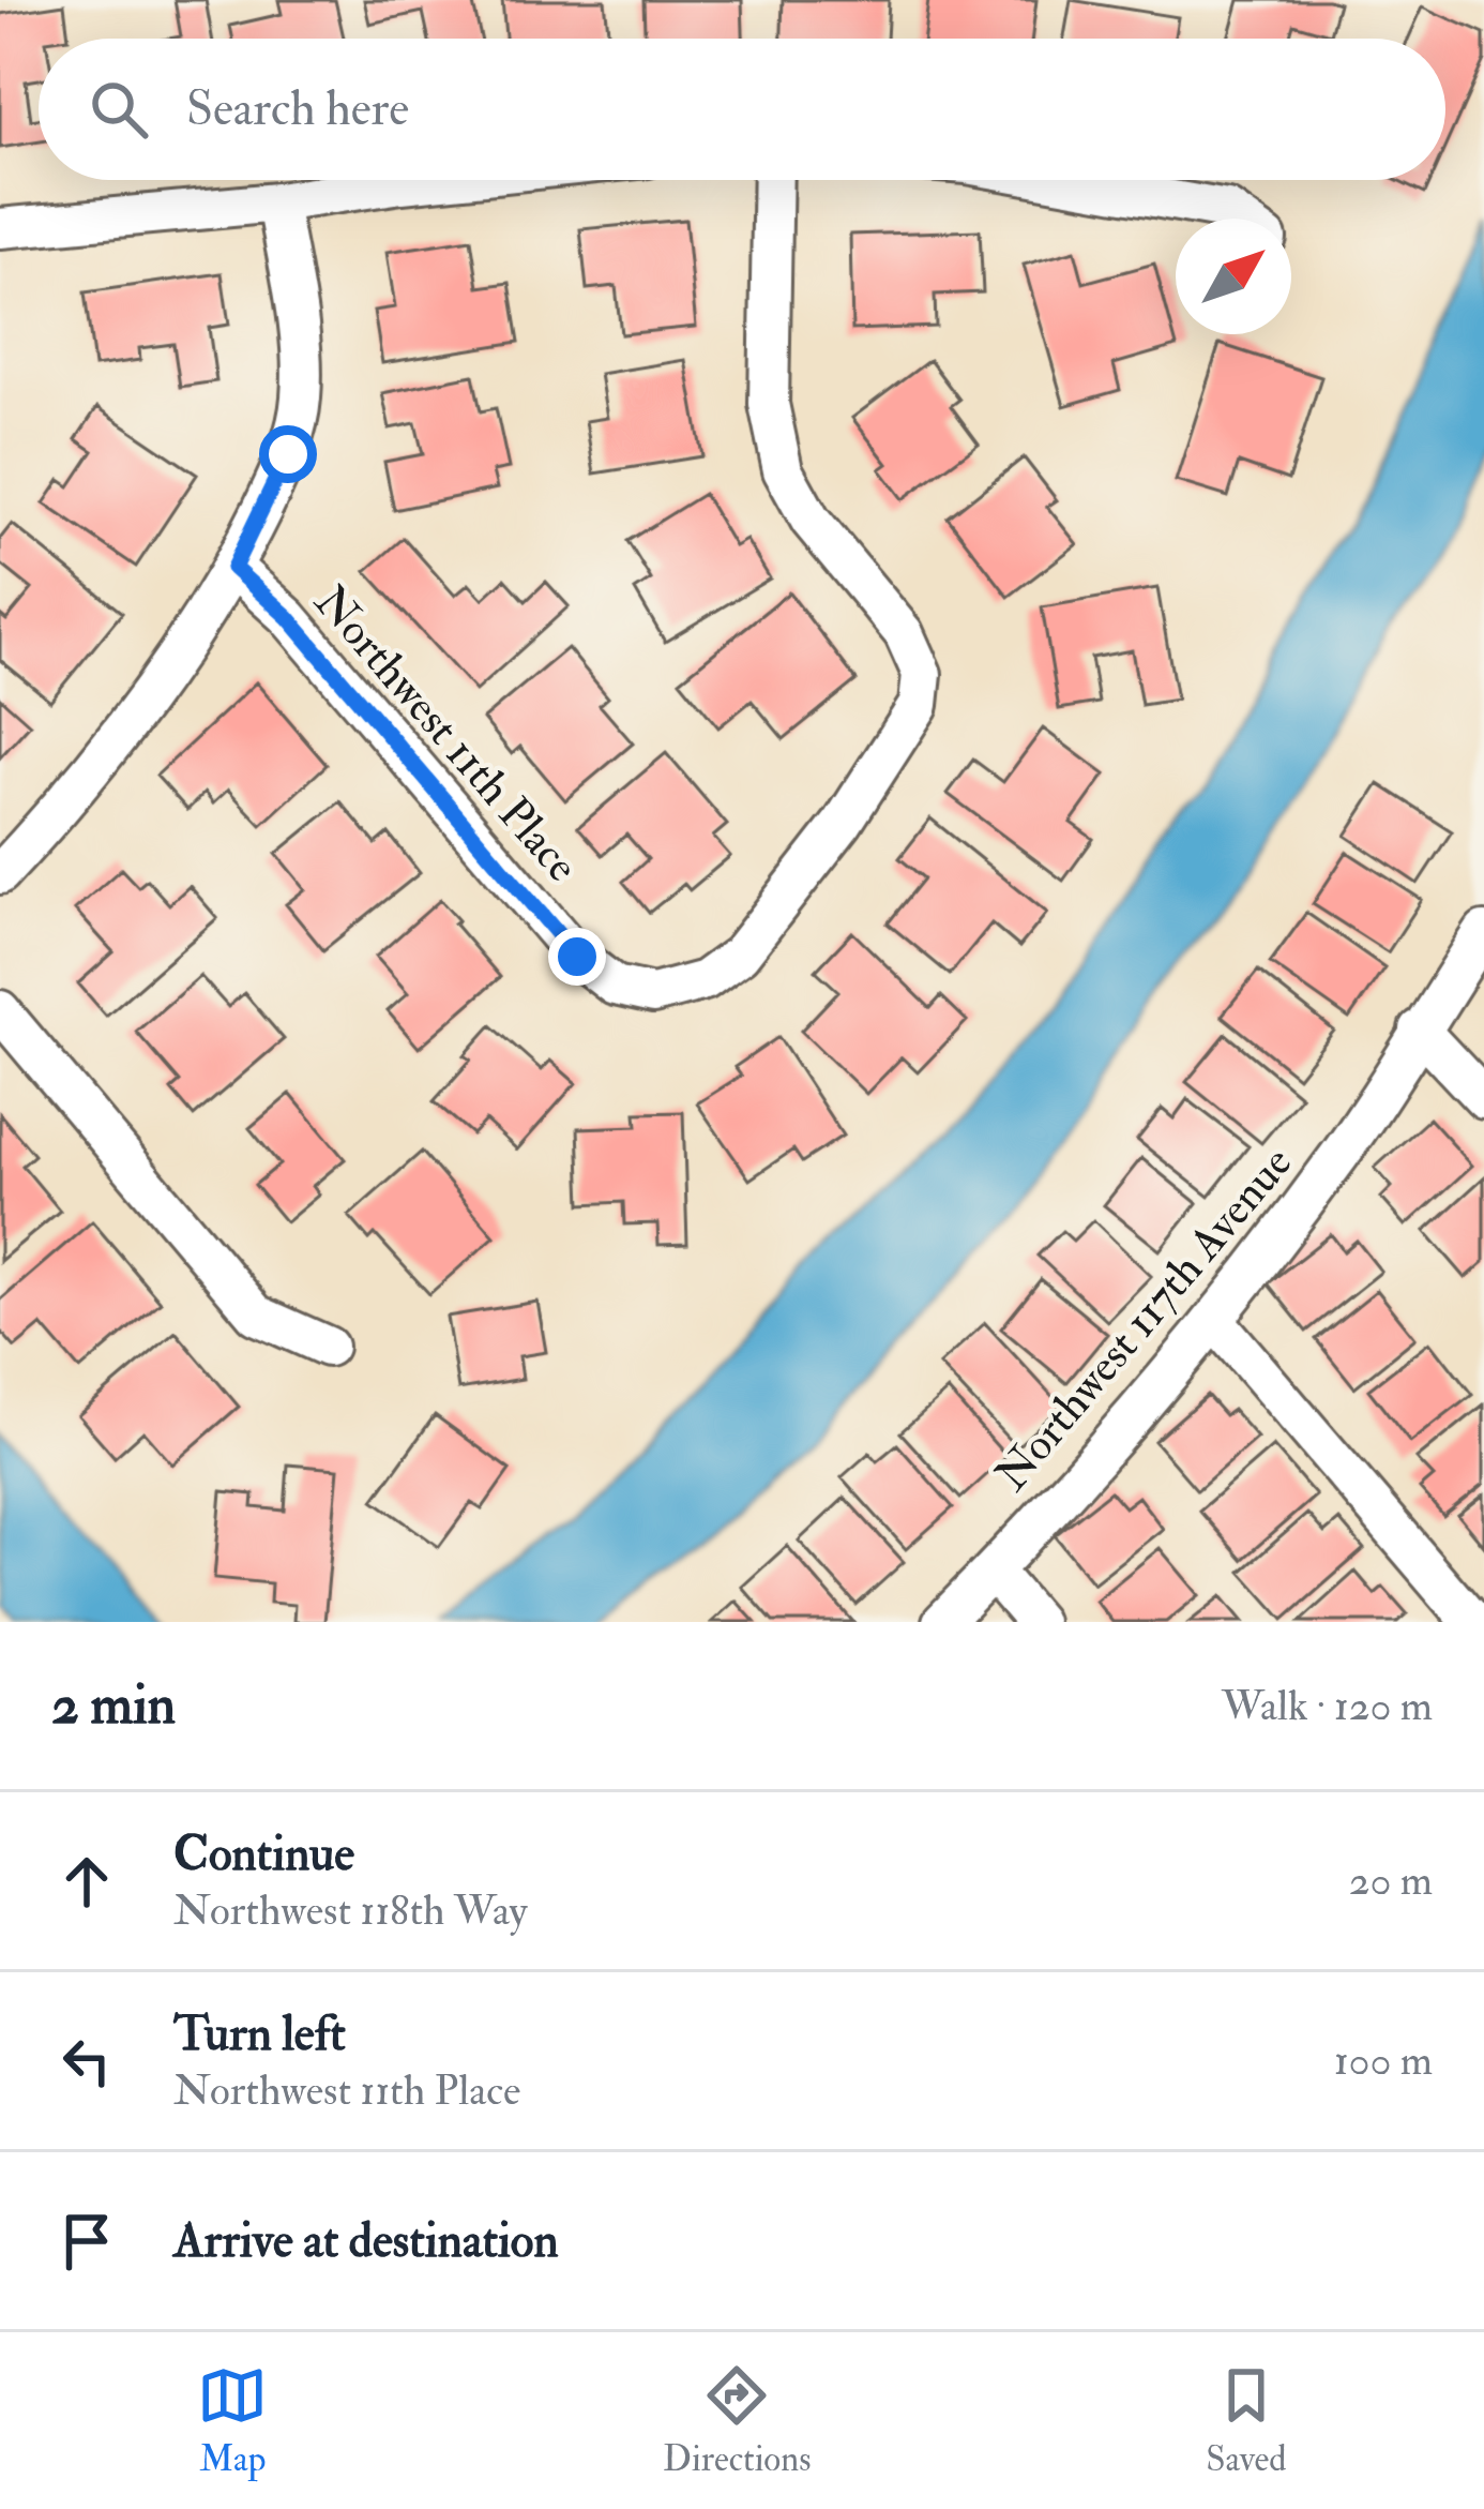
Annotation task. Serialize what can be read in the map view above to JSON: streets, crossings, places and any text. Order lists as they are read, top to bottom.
{
  "streets": {
    "street": ["Northwest 11th Place", "Northwest 117th Avenue"]
  },
  "north": "top right",
  "page": {
    "search": "Search here",
    "heading": ["2 min", "Walk · 120 m"],
    "list": [
      ["Continue", "Northwest 118th Way", "20 m"],
      ["Turn left", "Northwest 11th Place", "100 m"],
      "Arrive at destination"
    ],
    "nav": ["Map", "Directions", "Saved"]
  }
}
